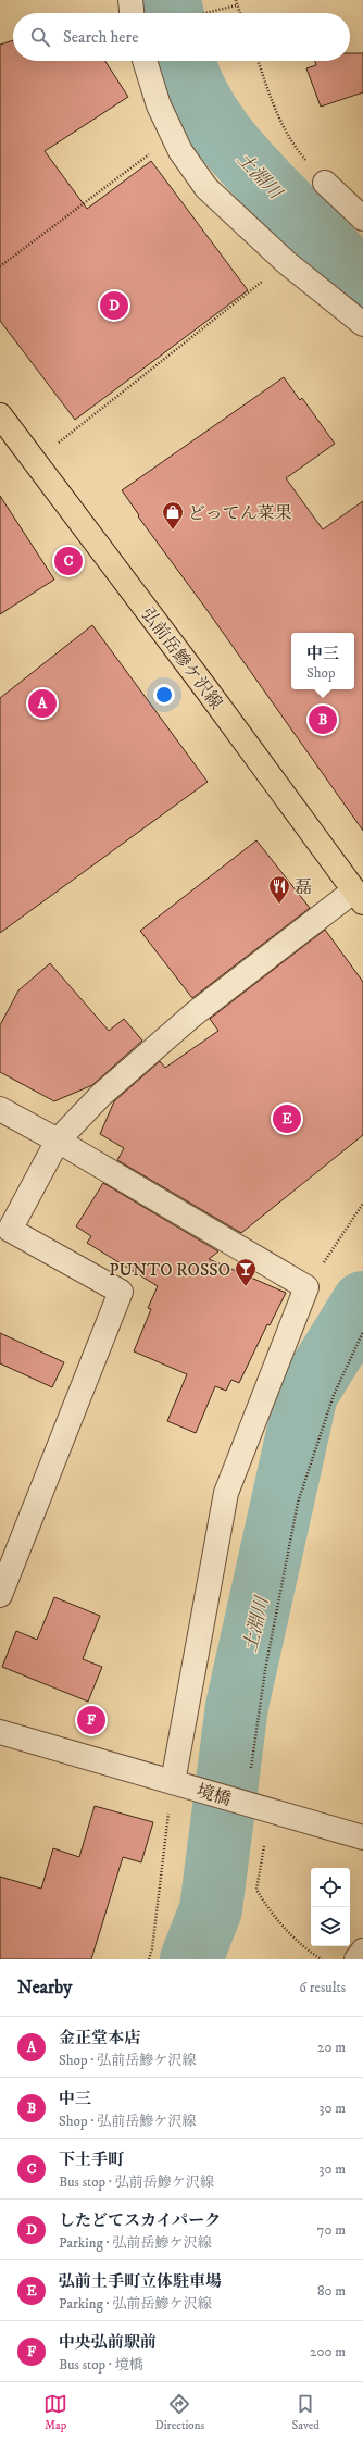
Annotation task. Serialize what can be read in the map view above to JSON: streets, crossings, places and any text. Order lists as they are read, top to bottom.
{
  "streets": {
    "main road": ["弘前岳鰺ケ沢線"],
    "street": ["境橋"]
  },
  "water": ["土淵川"],
  "places": {
    "shop": ["どってん菜果"],
    "restaurant": ["磊"],
    "bar": ["PUNTO ROSSO"]
  },
  "page": {
    "search": "Search here",
    "pins": [
      "D",
      "C",
      "A",
      "B",
      "E",
      "F"
    ],
    "popup": ["中三", "Shop"],
    "heading": ["Nearby", "6 results"],
    "list": [
      {
        "mark": "A",
        "name": "金正堂本店",
        "note": "Shop · 弘前岳鰺ケ沢線",
        "value": "20 m"
      },
      {
        "mark": "B",
        "name": "中三",
        "note": "Shop · 弘前岳鰺ケ沢線",
        "value": "30 m"
      },
      {
        "mark": "C",
        "name": "下土手町",
        "note": "Bus stop · 弘前岳鰺ケ沢線",
        "value": "30 m"
      },
      {
        "mark": "D",
        "name": "したどてスカイパーク",
        "note": "Parking · 弘前岳鰺ケ沢線",
        "value": "70 m"
      },
      {
        "mark": "E",
        "name": "弘前土手町立体駐車場",
        "note": "Parking · 弘前岳鰺ケ沢線",
        "value": "80 m"
      },
      {
        "mark": "F",
        "name": "中央弘前駅前",
        "note": "Bus stop · 境橋",
        "value": "200 m"
      }
    ],
    "nav": ["Map", "Directions", "Saved"]
  }
}
